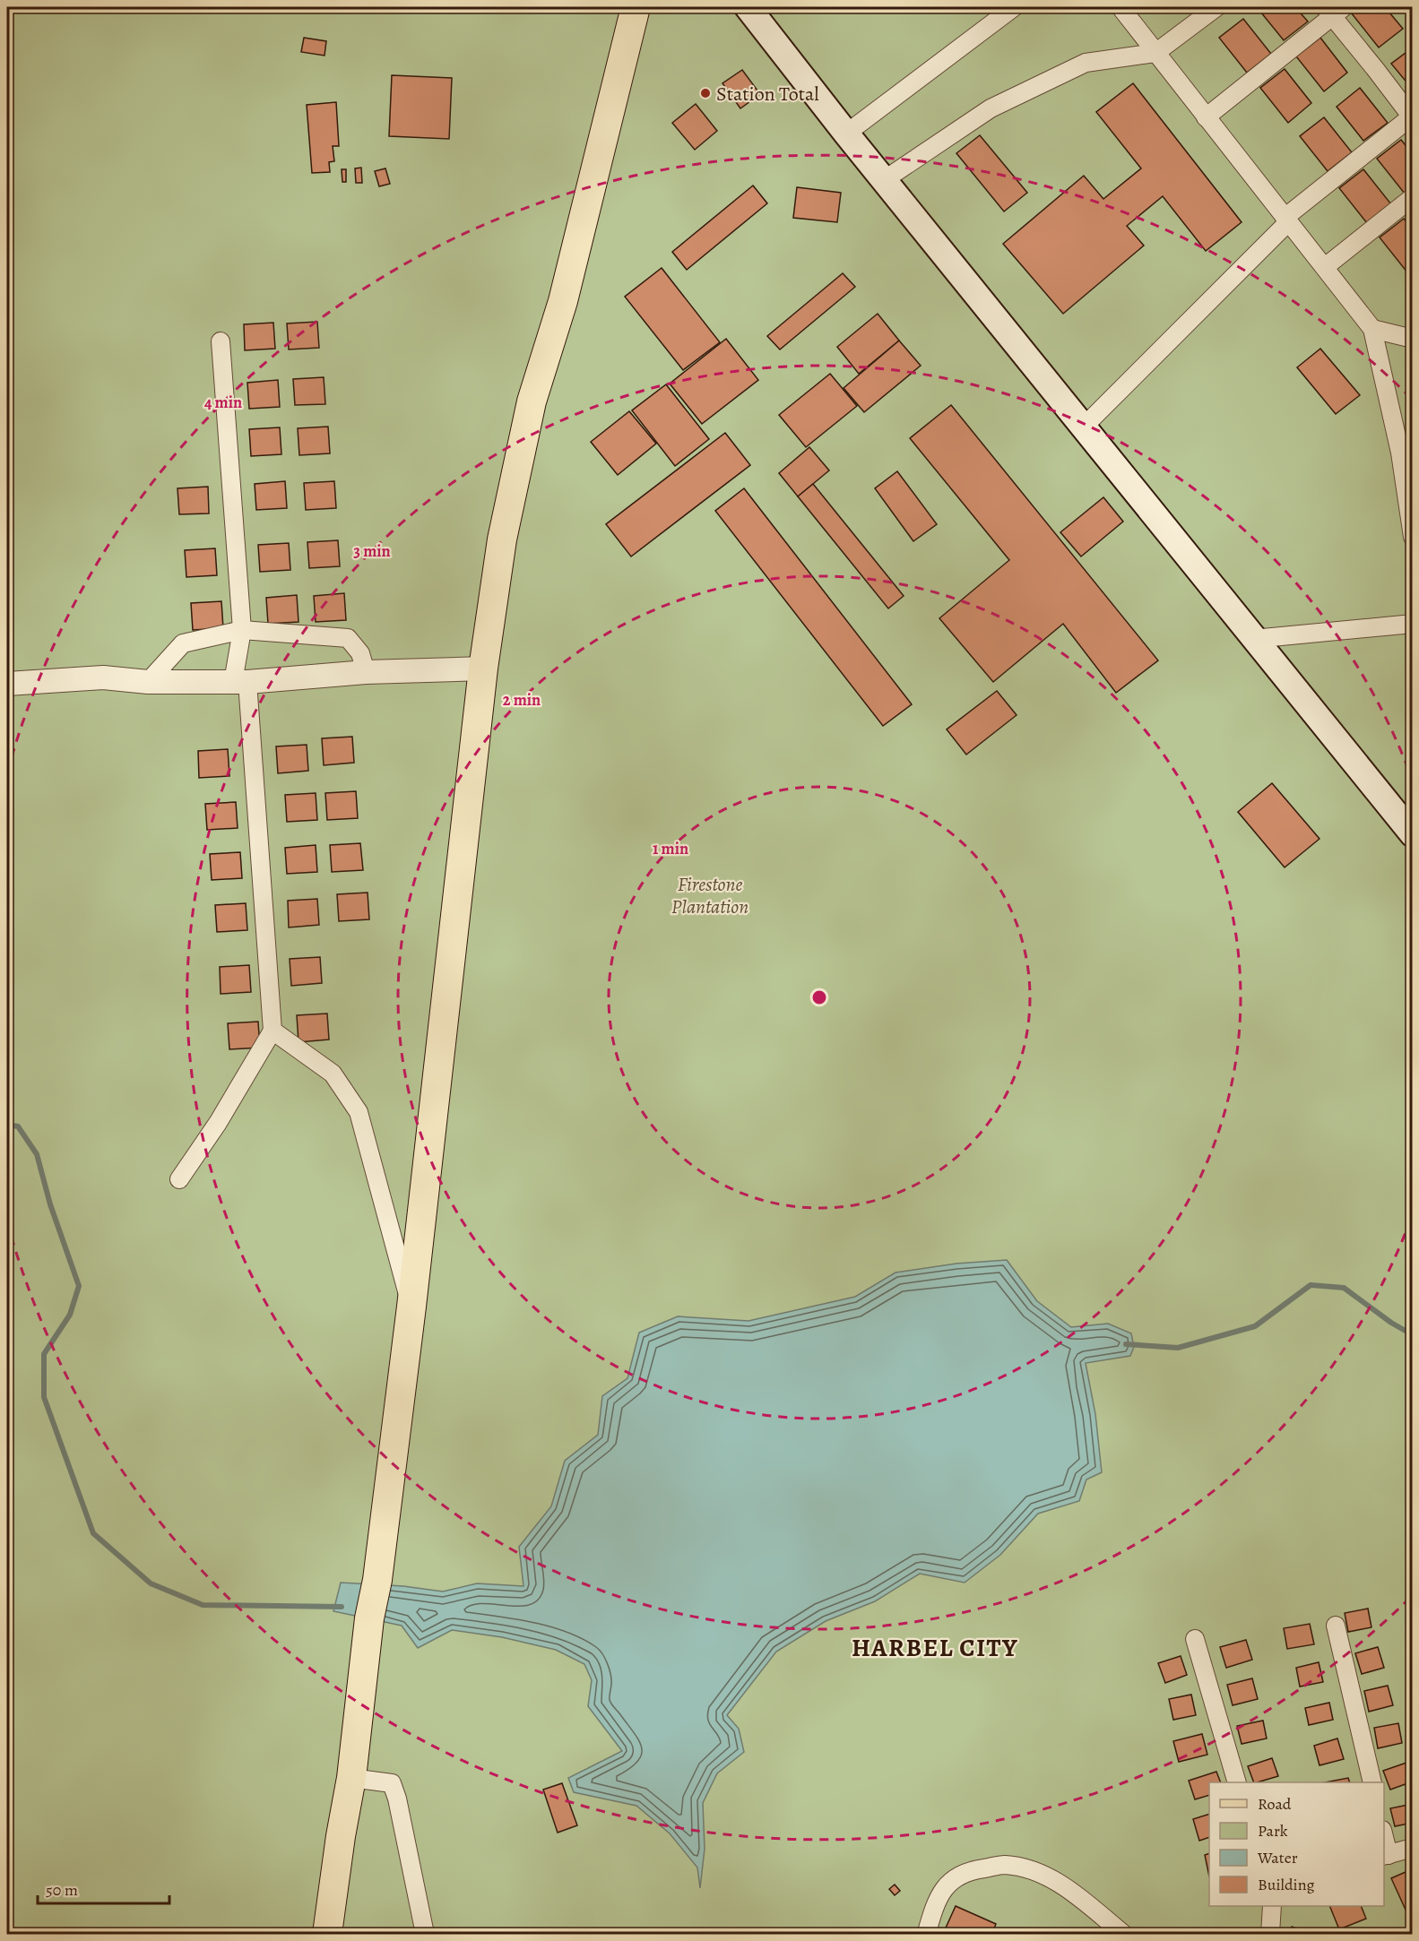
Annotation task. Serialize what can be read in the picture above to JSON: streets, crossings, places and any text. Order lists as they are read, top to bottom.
{
  "districts": ["HARBEL CITY"],
  "parks": ["Firestone Plantation"],
  "places": ["Station Total"],
  "legend": [
    "Road",
    "Park",
    "Water",
    "Building"
  ],
  "scale_bar": "50 m",
  "rings": [
    "4 min",
    "3 min",
    "2 min",
    "1 min"
  ]
}
